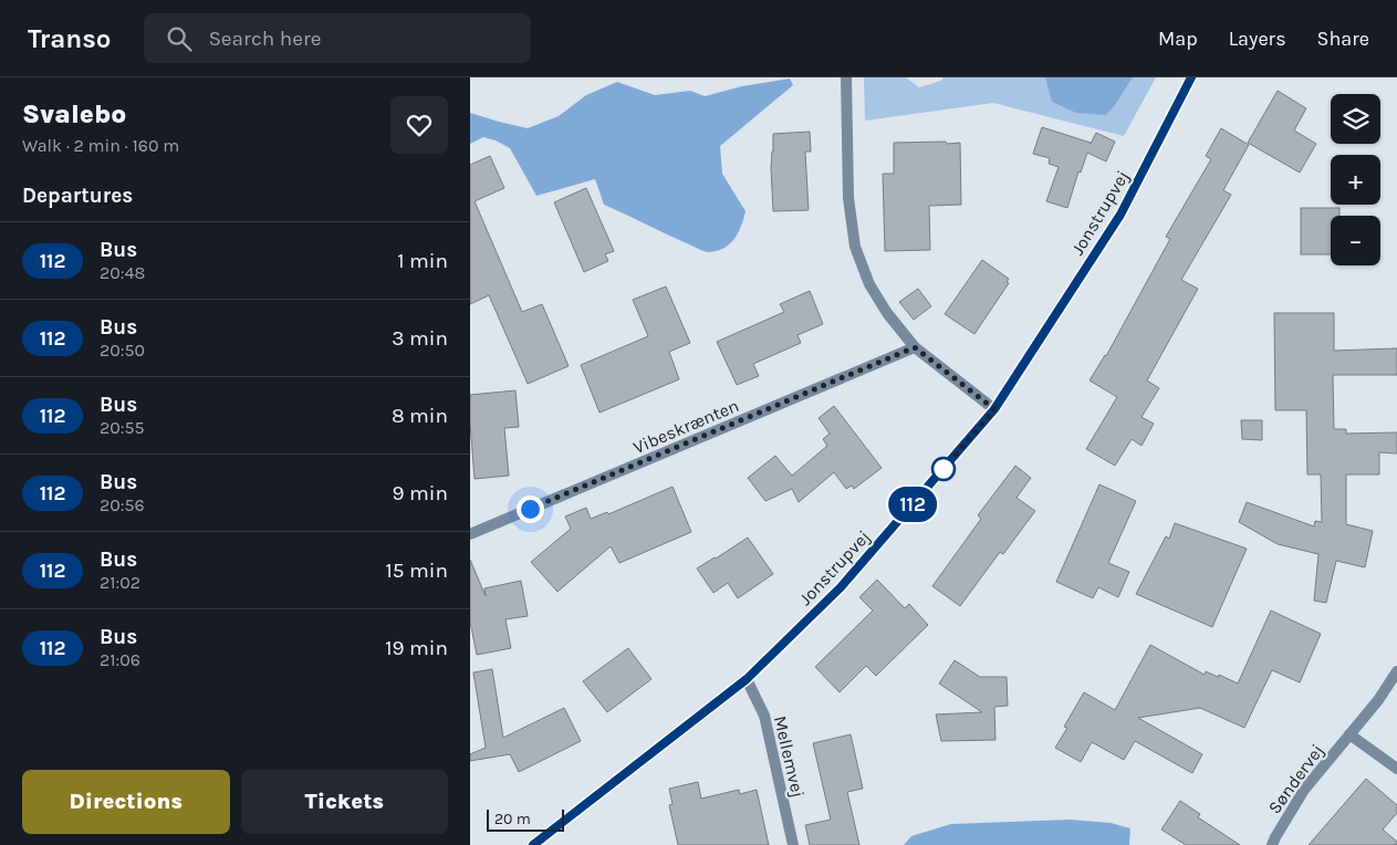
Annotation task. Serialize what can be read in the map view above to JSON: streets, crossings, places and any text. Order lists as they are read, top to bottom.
{
  "streets": {
    "street": [
      "Jonstrupvej",
      "Vibeskrænten",
      "Mellemvej",
      "Søndervej"
    ]
  },
  "crossings": [
    ["Jonstrupvej", "Mellemvej"]
  ],
  "lines": ["bus line 112"],
  "scale_bar": "20 m",
  "page": {
    "header": "Transo",
    "search": "Search here",
    "nav": ["Map", "Layers", "Share"],
    "heading": [
      ["Svalebo", "Walk · 2 min · 160 m"],
      "Departures"
    ],
    "on_map": "112",
    "map_buttons": ["+", "−"],
    "list": [
      {
        "mark": "112",
        "name": "Bus",
        "note": "20:48",
        "value": "1 min"
      },
      {
        "mark": "112",
        "name": "Bus",
        "note": "20:50",
        "value": "3 min"
      },
      {
        "mark": "112",
        "name": "Bus",
        "note": "20:55",
        "value": "8 min"
      },
      {
        "mark": "112",
        "name": "Bus",
        "note": "20:56",
        "value": "9 min"
      },
      {
        "mark": "112",
        "name": "Bus",
        "note": "21:02",
        "value": "15 min"
      },
      {
        "mark": "112",
        "name": "Bus",
        "note": "21:06",
        "value": "19 min"
      }
    ],
    "buttons": ["Directions", "Tickets"],
    "scale": "20 m"
  }
}
